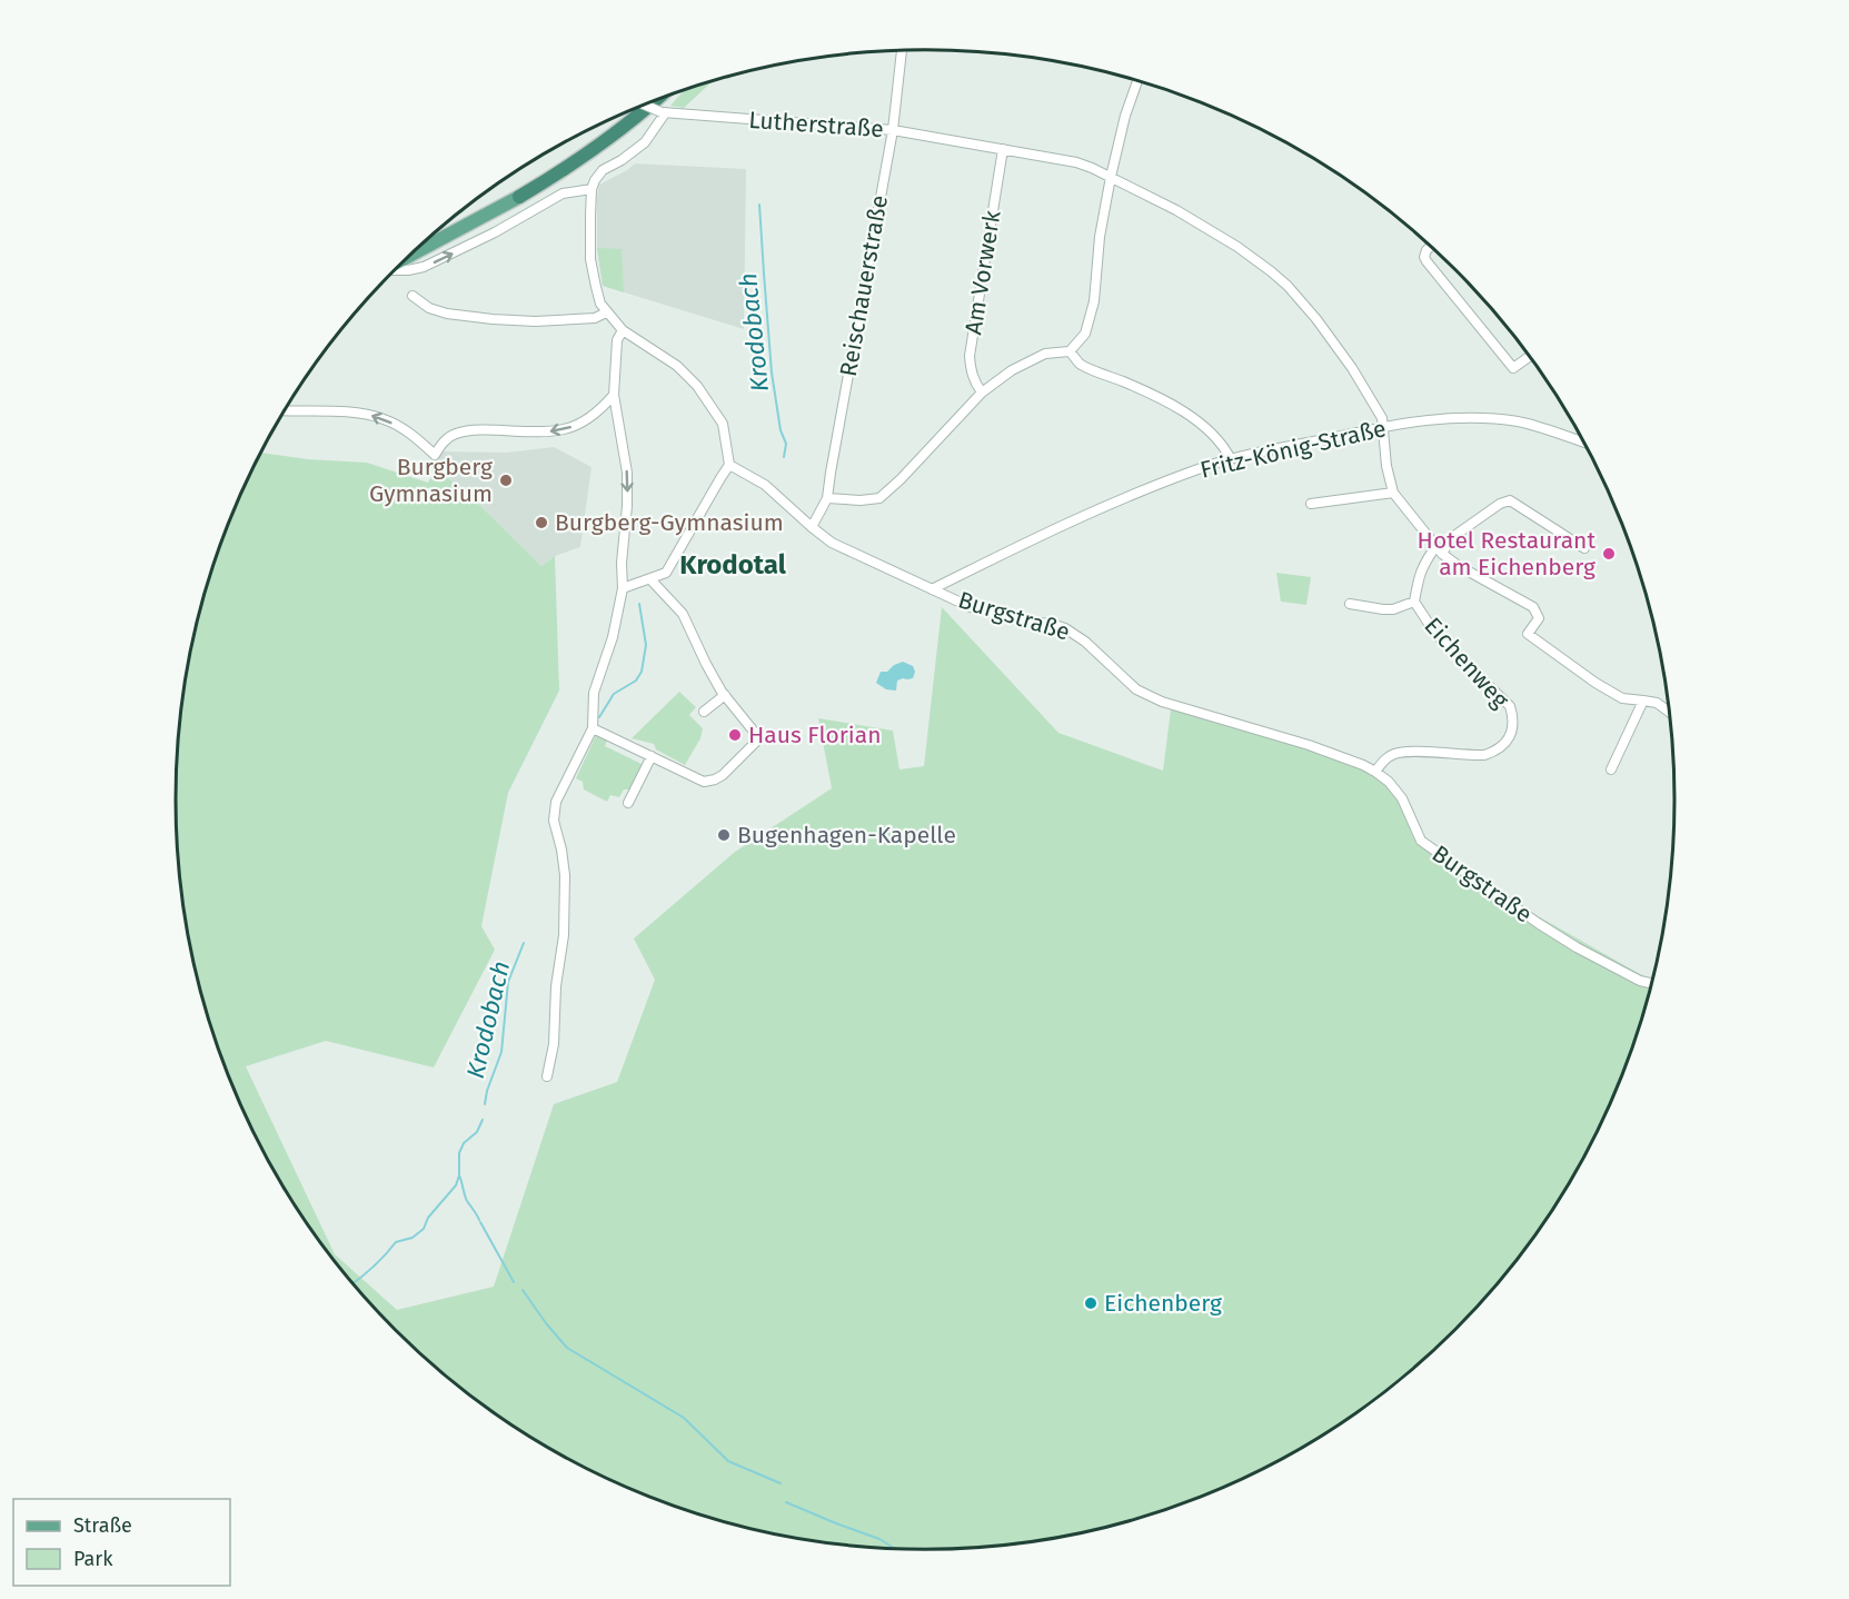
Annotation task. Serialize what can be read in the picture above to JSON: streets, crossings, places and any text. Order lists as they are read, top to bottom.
{
  "streets": {
    "street": [
      "Lutherstraße",
      "Am Vorwerk",
      "Reischauerstraße",
      "Fritz-König-Straße",
      "Burgstraße",
      "Eichenweg"
    ]
  },
  "crossings": [
    ["Lutherstraße", "Am Vorwerk"],
    ["Lutherstraße", "Reischauerstraße"],
    ["Lutherstraße", "Fritz-König-Straße"],
    ["Reischauerstraße", "Burgstraße"],
    ["Fritz-König-Straße", "Burgstraße"],
    ["Burgstraße", "Eichenweg"]
  ],
  "districts": ["Krodotal"],
  "water": ["Krodobach"],
  "places": [
    "Burgberg Gymnasium",
    "Burgberg-Gymnasium",
    "Hotel Restaurant am Eichenberg",
    "Haus Florian",
    "Bugenhagen-Kapelle",
    "Eichenberg"
  ],
  "legend": ["Straße", "Park"]
}
